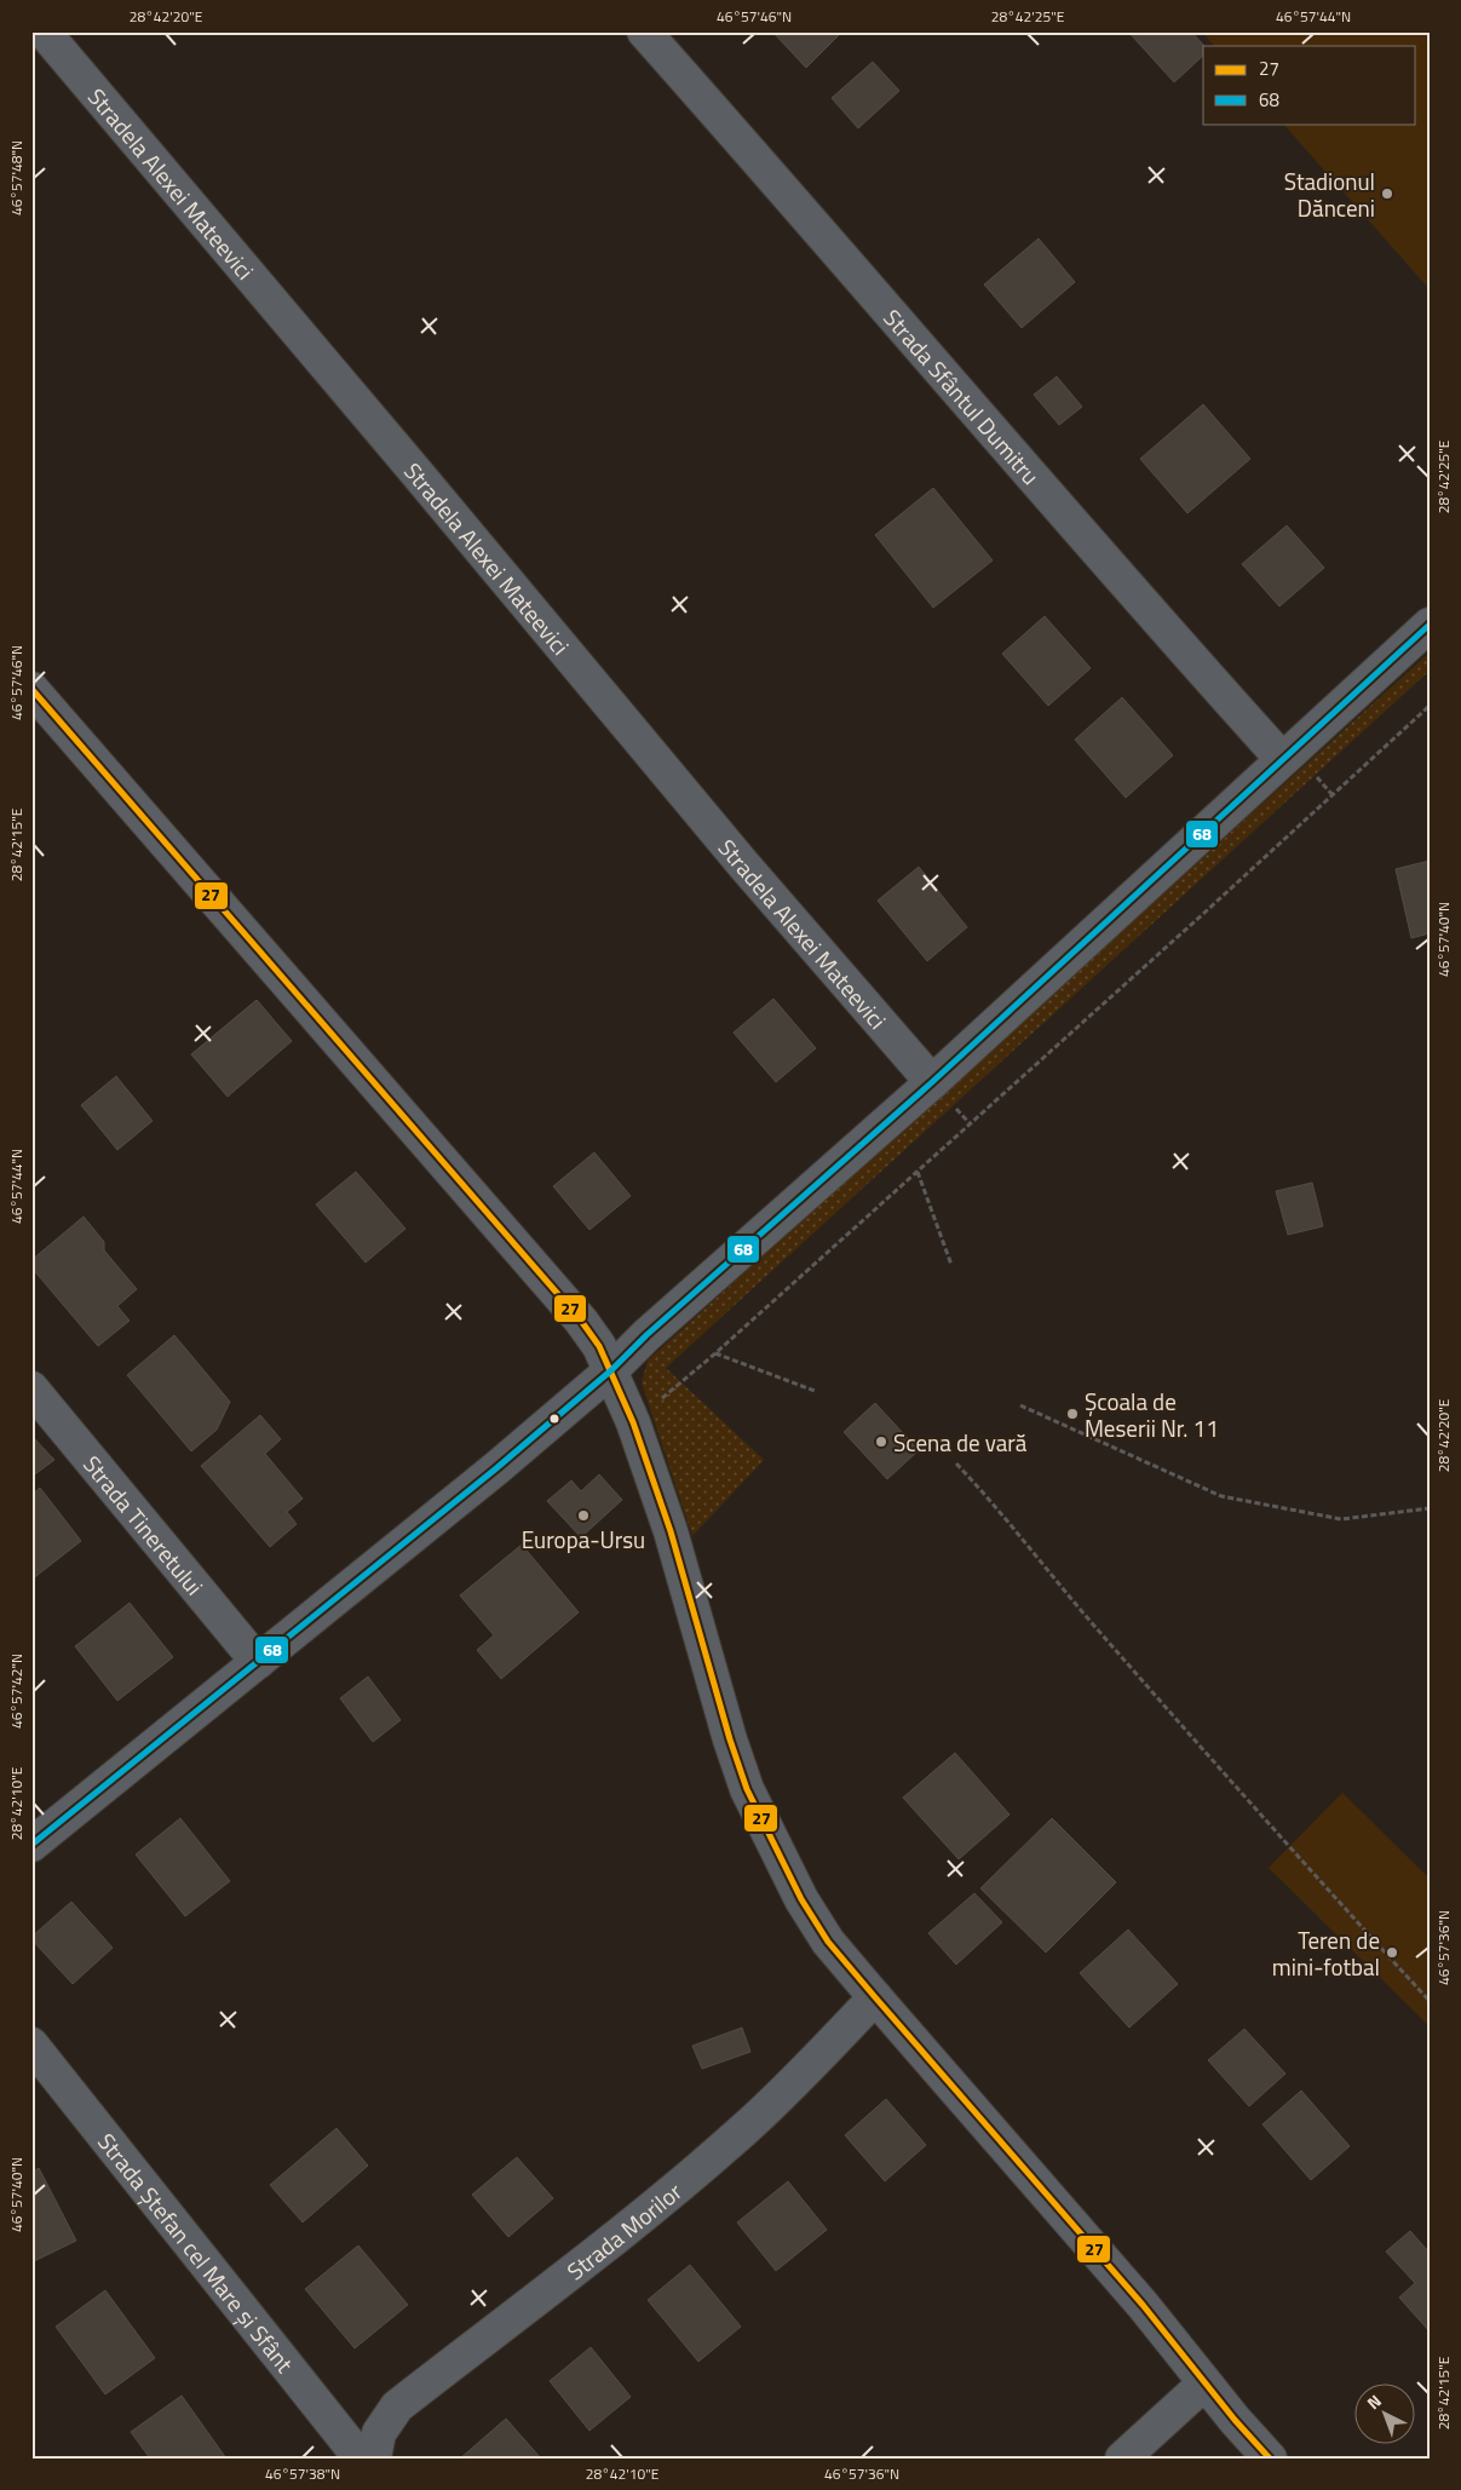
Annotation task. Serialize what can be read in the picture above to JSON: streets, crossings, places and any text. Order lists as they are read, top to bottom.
{
  "streets": {
    "street": [
      "Stradela Alexei Mateevici",
      "Strada Sfântul Dumitru",
      "Strada Tineretului",
      "Strada Morilor",
      "Strada Ștefan cel Mare și Sfânt"
    ]
  },
  "places": [
    "Stadionul Dănceni",
    "Şcoala de Meserii Nr. 11",
    "Scena de vară",
    "Europa-Ursu",
    "Teren de mini-fotbal"
  ],
  "lines": ["transit line 68", "transit line 27"],
  "legend": ["27", "68"],
  "north": "top left",
  "coordinates": [
    "28°42'20\"E",
    "46°57'46\"N",
    "28°42'25\"E",
    "46°57'44\"N",
    "46°57'48\"N",
    "28°42'15\"E",
    "46°57'40\"N",
    "46°57'42\"N",
    "28°42'10\"E",
    "46°57'36\"N",
    "46°57'38\"N"
  ]
}
